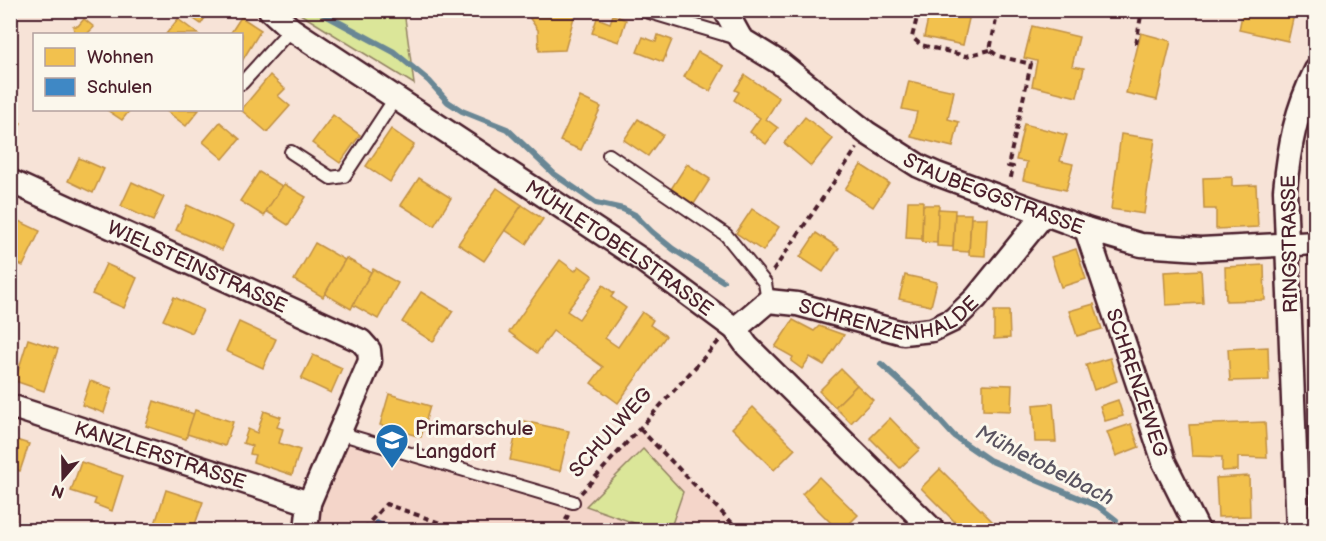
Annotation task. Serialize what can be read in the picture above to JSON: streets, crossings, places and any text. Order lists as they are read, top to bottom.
{
  "streets": {
    "street": [
      "STAUBEGGSTRASSE",
      "RINGSTRASSE",
      "MÜHLETOBELSTRASSE",
      "WIELSTEINSTRASSE",
      "SCHRENZENHALDE",
      "SCHRENZEWEG",
      "KANZLERSTRASSE"
    ],
    "lane": ["SCHULWEG"]
  },
  "crossings": [
    ["STAUBEGGSTRASSE", "RINGSTRASSE"],
    ["STAUBEGGSTRASSE", "SCHRENZENHALDE"],
    ["STAUBEGGSTRASSE", "SCHRENZEWEG"],
    ["MÜHLETOBELSTRASSE", "SCHRENZENHALDE"],
    ["MÜHLETOBELSTRASSE", "SCHULWEG"],
    ["WIELSTEINSTRASSE", "SCHULWEG"],
    ["SCHRENZENHALDE", "SCHULWEG"]
  ],
  "water": ["Mühletobelbach"],
  "places": {
    "school or university": ["Primarschule Langdorf"]
  },
  "legend": ["Wohnen", "Schulen"],
  "north": "bottom"
}
